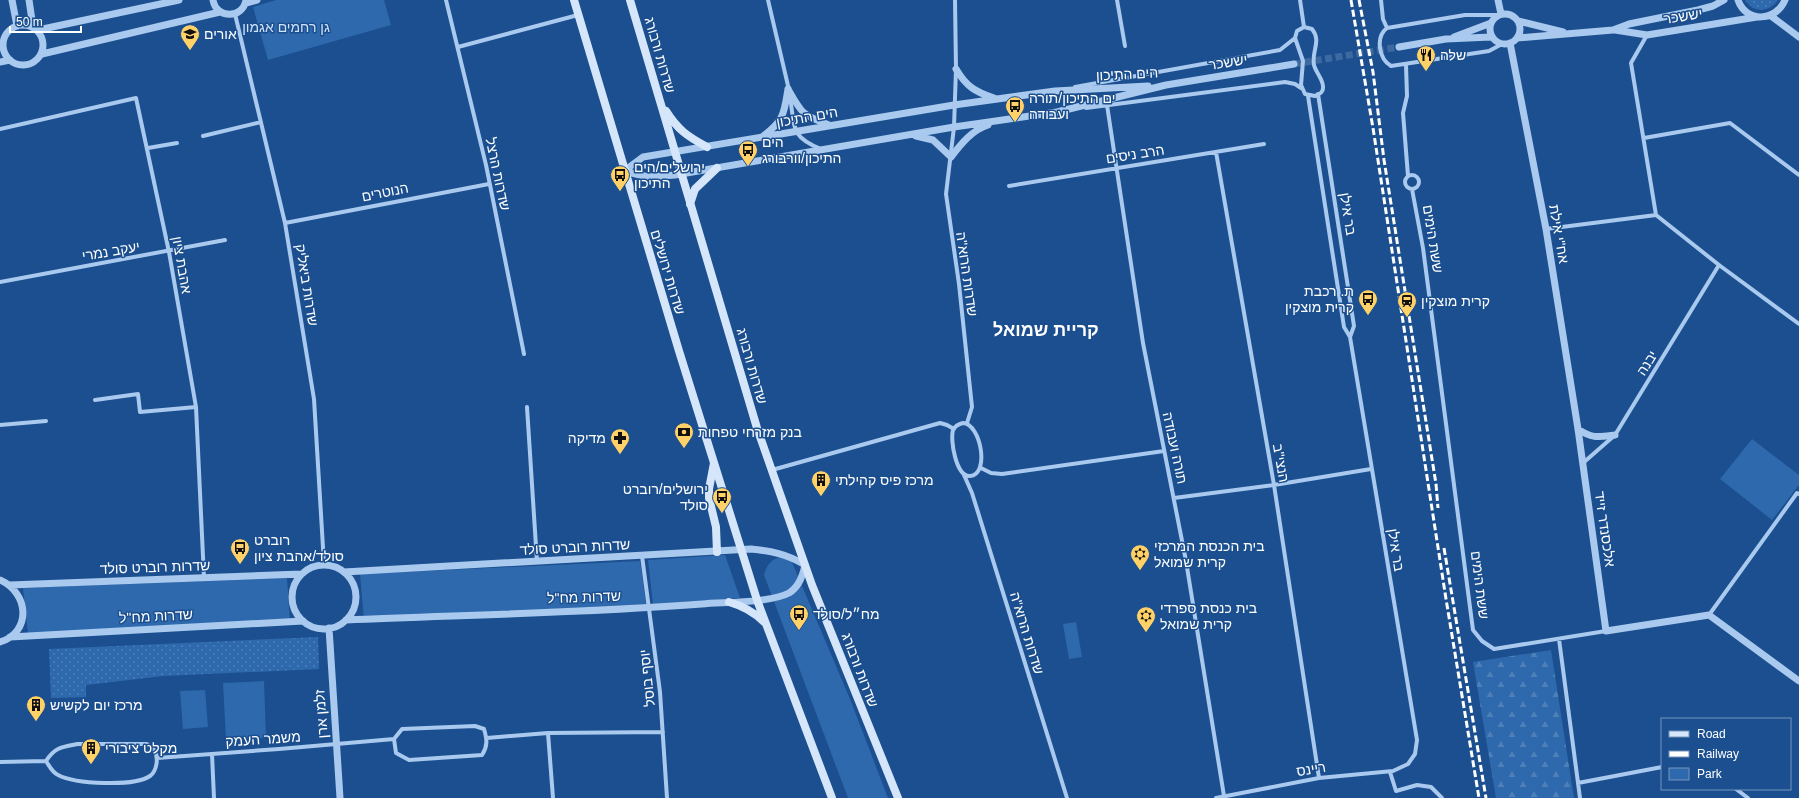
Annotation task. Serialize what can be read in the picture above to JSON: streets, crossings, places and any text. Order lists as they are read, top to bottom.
{
  "streets": {
    "main road": ["שדרות ורבורג", "שדרות ירושלים"],
    "street": [
      "יששכר",
      "הים התיכון",
      "הרב ניסים",
      "שדרות הרצל",
      "הנוטרים",
      "בר אילן",
      "אח\"י אילת",
      "ששת הימים",
      "יעקב נמרי",
      "אהבת ציון",
      "שדרות הרוא\"ה",
      "שדרות ביאליק",
      "יבנה",
      "תורה ועבודה",
      "הנצי\"ב",
      "אלכסנדר זייד",
      "שדרות רוברט סולד",
      "שדרות מח\"ל",
      "יוסף בוסל",
      "זלמן ארן",
      "משמר העמק",
      "ריינס"
    ]
  },
  "crossings": [
    ["יששכר", "הים התיכון"],
    ["יששכר", "אח\"י אילת"],
    ["שדרות ורבורג", "הים התיכון"],
    ["שדרות ורבורג", "שדרות רוברט סולד"],
    ["שדרות ורבורג", "שדרות מח\"ל"],
    ["הים התיכון", "שדרות ירושלים"],
    ["הים התיכון", "שדרות הרוא\"ה"],
    ["הרב ניסים", "תורה ועבודה"],
    ["הרב ניסים", "הנצי\"ב"],
    ["שדרות הרצל", "הנוטרים"],
    ["הנוטרים", "שדרות ביאליק"],
    ["בר אילן", "ריינס"],
    ["אח\"י אילת", "אלכסנדר זייד"],
    ["ששת הימים", "אלכסנדר זייד"],
    ["יעקב נמרי", "אהבת ציון"],
    ["אהבת ציון", "שדרות רוברט סולד"],
    ["שדרות ירושלים", "שדרות רוברט סולד"],
    ["שדרות ביאליק", "שדרות רוברט סולד"],
    ["שדרות ביאליק", "שדרות מח\"ל"],
    ["שדרות ביאליק", "זלמן ארן"],
    ["יבנה", "אלכסנדר זייד"],
    ["תורה ועבודה", "ריינס"],
    ["הנצי\"ב", "ריינס"],
    ["שדרות רוברט סולד", "שדרות מח\"ל"],
    ["שדרות רוברט סולד", "יוסף בוסל"],
    ["שדרות רוברט סולד", "זלמן ארן"],
    ["שדרות מח\"ל", "יוסף בוסל"],
    ["שדרות מח\"ל", "זלמן ארן"],
    ["זלמן ארן", "משמר העמק"]
  ],
  "districts": ["קריית שמואל"],
  "parks": ["גן רחמים אגמון"],
  "places": {
    "school or university": ["אורים"],
    "restaurant": ["שלה"],
    "bus stop": [
      "ים התיכון/תורה ועבודה",
      "הים התיכון/וורבורג",
      "ירושלים/הים התיכון",
      "ת. רכבת קרית מוצקין",
      "ירושלים/רוברט סולד",
      "רוברט סולד/אהבת ציון",
      "מח״ל/סולד"
    ],
    "station": ["קרית מוצקין"],
    "bank": ["בנק מזרחי טפחות"],
    "pharmacy": ["מדיקה"],
    "building": ["מרכז פיס קהילתי", "מרכז יום לקשיש", "מקלט ציבורי"],
    "synagogue": ["בית הכנסת המרכזי קרית שמואל", "בית כנסת ספרדי קרית שמואל"]
  },
  "legend": ["Road", "Railway", "Park"],
  "scale_bar": "50 m"
}
